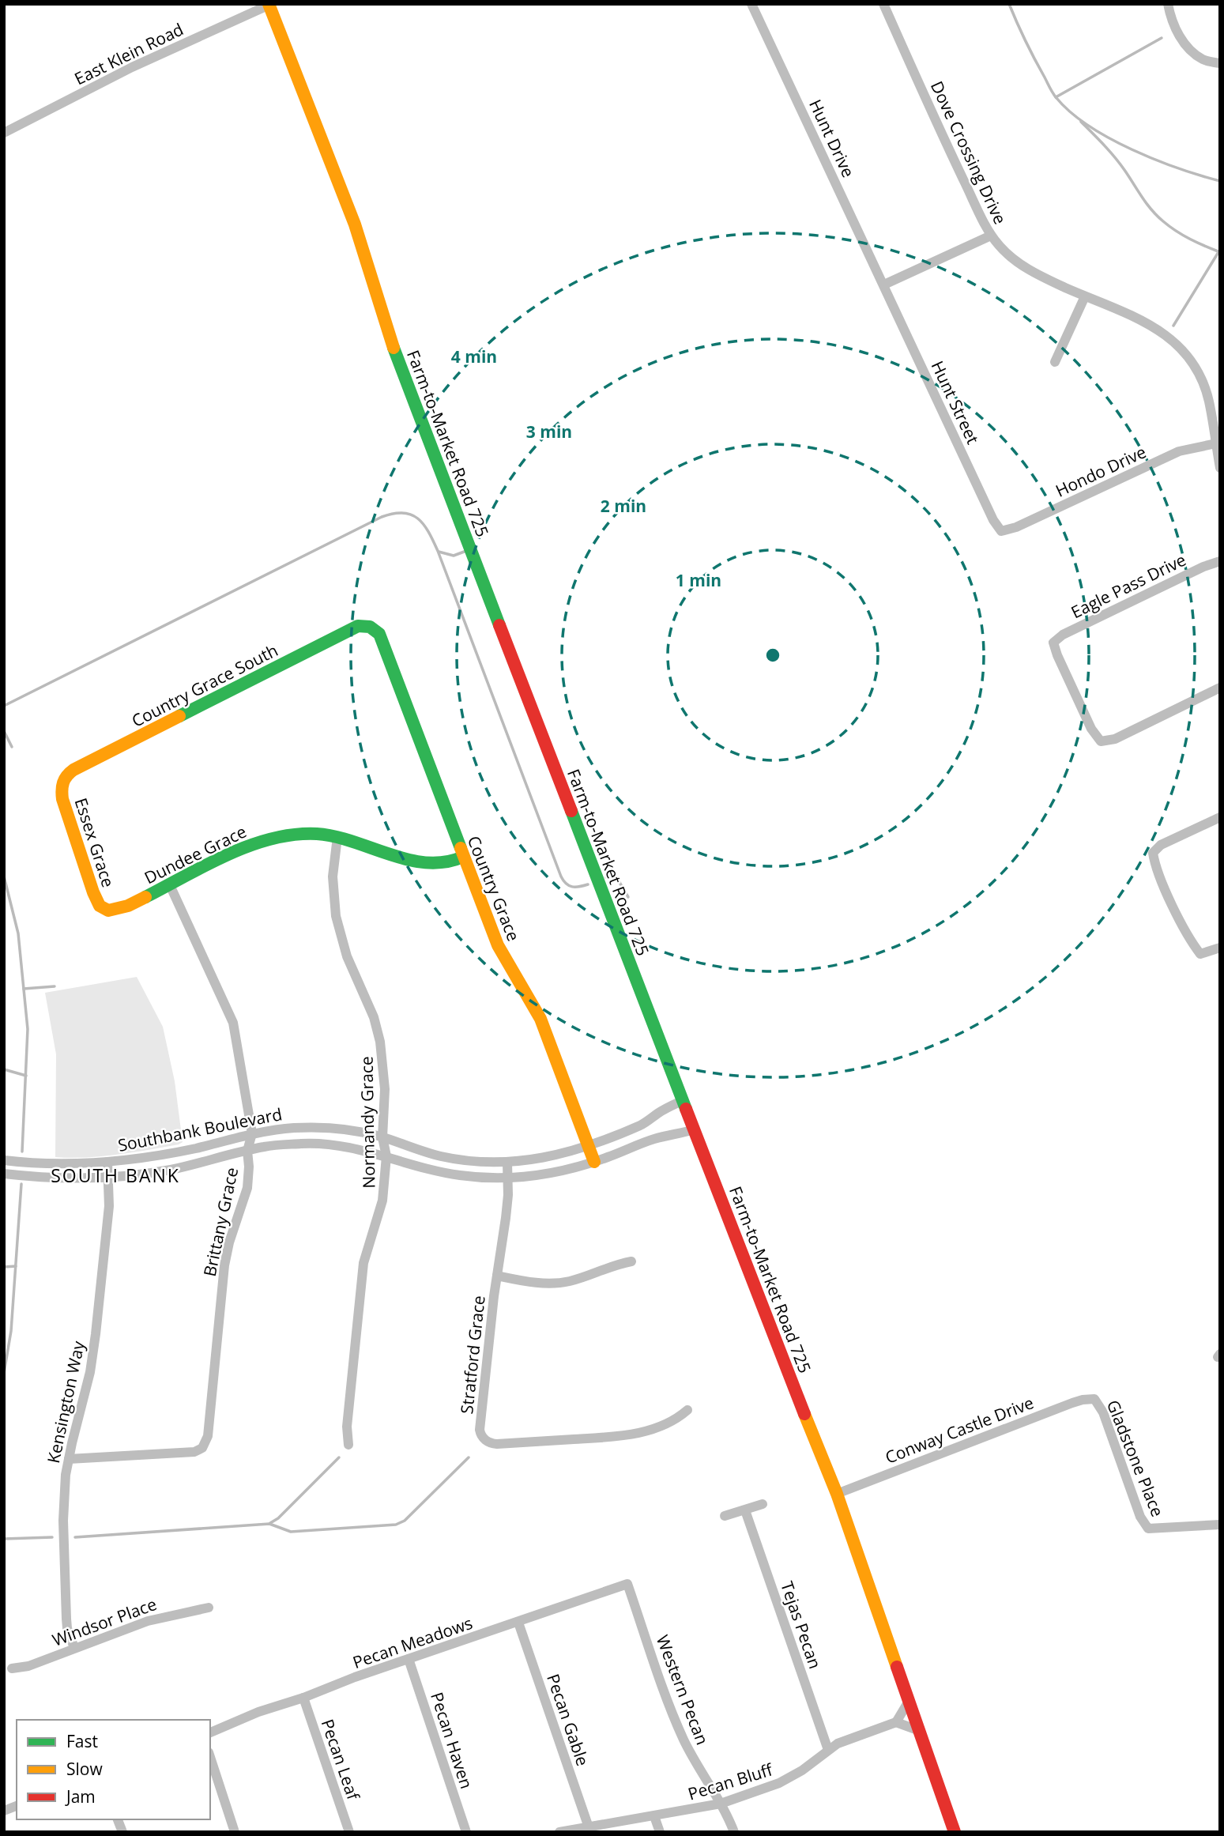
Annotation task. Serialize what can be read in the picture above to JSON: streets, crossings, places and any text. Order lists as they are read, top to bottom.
{
  "streets": {
    "street": [
      "East Klein Road",
      "Hunt Drive",
      "Dove Crossing Drive",
      "Hunt Street",
      "Farm-to-Market Road 725",
      "Hondo Drive",
      "Eagle Pass Drive",
      "Country Grace South",
      "Essex Grace",
      "Dundee Grace",
      "Country Grace",
      "Normandy Grace",
      "Southbank Boulevard",
      "Brittany Grace",
      "Stratford Grace",
      "Kensington Way",
      "Conway Castle Drive",
      "Gladstone Place",
      "Windsor Place",
      "Tejas Pecan",
      "Pecan Meadows",
      "Western Pecan",
      "Pecan Gable",
      "Pecan Haven",
      "Pecan Leaf",
      "Pecan Bluff"
    ]
  },
  "crossings": [
    ["East Klein Road", "Farm-to-Market Road 725"],
    ["Hunt Drive", "Hunt Street"],
    ["Dove Crossing Drive", "Hondo Drive"],
    ["Hunt Street", "Hondo Drive"],
    ["Farm-to-Market Road 725", "Southbank Boulevard"],
    ["Farm-to-Market Road 725", "Conway Castle Drive"],
    ["Country Grace South", "Essex Grace"],
    ["Country Grace South", "Country Grace"],
    ["Essex Grace", "Dundee Grace"],
    ["Dundee Grace", "Country Grace"],
    ["Dundee Grace", "Normandy Grace"],
    ["Dundee Grace", "Brittany Grace"],
    ["Country Grace", "Southbank Boulevard"],
    ["Normandy Grace", "Southbank Boulevard"],
    ["Southbank Boulevard", "Brittany Grace"],
    ["Southbank Boulevard", "Stratford Grace"],
    ["Southbank Boulevard", "Kensington Way"],
    ["Brittany Grace", "Kensington Way"],
    ["Kensington Way", "Windsor Place"],
    ["Conway Castle Drive", "Gladstone Place"],
    ["Tejas Pecan", "Pecan Bluff"],
    ["Pecan Meadows", "Western Pecan"],
    ["Pecan Meadows", "Pecan Gable"],
    ["Pecan Meadows", "Pecan Haven"],
    ["Pecan Meadows", "Pecan Leaf"],
    ["Western Pecan", "Pecan Bluff"],
    ["Pecan Gable", "Pecan Bluff"]
  ],
  "districts": ["SOUTH BANK"],
  "legend": ["Fast", "Slow", "Jam"],
  "rings": [
    "4 min",
    "3 min",
    "2 min",
    "1 min"
  ]
}
